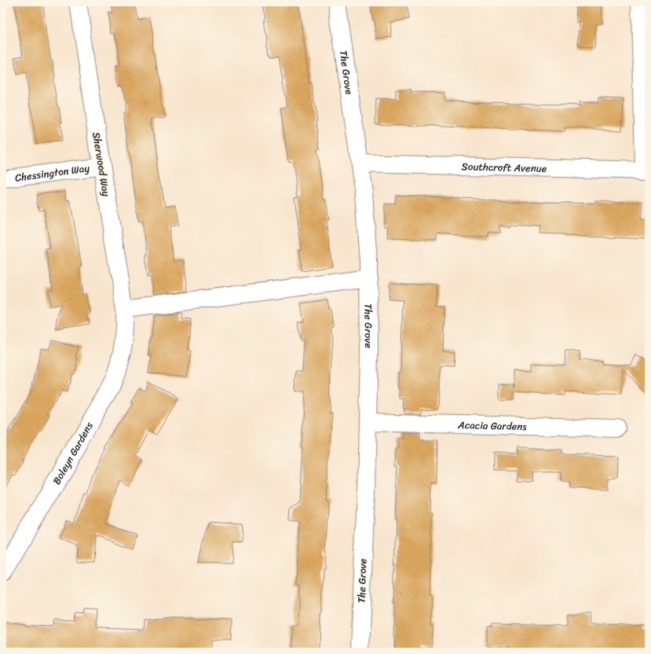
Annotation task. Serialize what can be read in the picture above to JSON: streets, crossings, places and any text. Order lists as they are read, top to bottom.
{
  "streets": {
    "street": [
      "The Grove",
      "Sherwood Way",
      "Southcroft Avenue",
      "Chessington Way",
      "Acacia Gardens",
      "Boleyn Gardens"
    ]
  },
  "crossings": [
    ["The Grove", "Southcroft Avenue"],
    ["The Grove", "Acacia Gardens"],
    ["Sherwood Way", "Chessington Way"],
    ["Sherwood Way", "Boleyn Gardens"]
  ]
}
